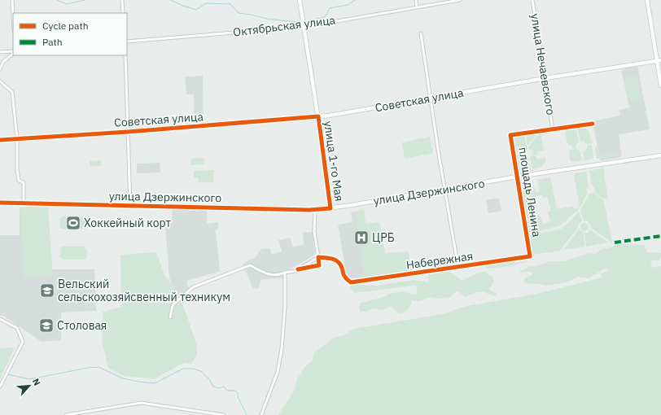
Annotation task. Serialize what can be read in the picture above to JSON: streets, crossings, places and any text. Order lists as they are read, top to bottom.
{
  "streets": {
    "main road": ["Советская улица", "улица 1-го Мая", "улица Дзержинского"],
    "street": [
      "Октябрьская улица",
      "улица Нечаевского",
      "площадь Ленина",
      "Набережная"
    ]
  },
  "crossings": [
    ["Октябрьская улица", "улица 1-го Мая"],
    ["улица Нечаевского", "Советская улица"],
    ["улица Нечаевского", "площадь Ленина"],
    ["Советская улица", "улица 1-го Мая"],
    ["улица 1-го Мая", "улица Дзержинского"],
    ["улица Дзержинского", "площадь Ленина"],
    ["площадь Ленина", "Набережная"]
  ],
  "places": {
    "sports": ["Хоккейный корт"],
    "hospital": ["ЦРБ"],
    "school or university": ["Вельский сельскохозяйсвенный техникум", "Столовая"]
  },
  "legend": ["Cycle path", "Path"],
  "north": "top right"
}
